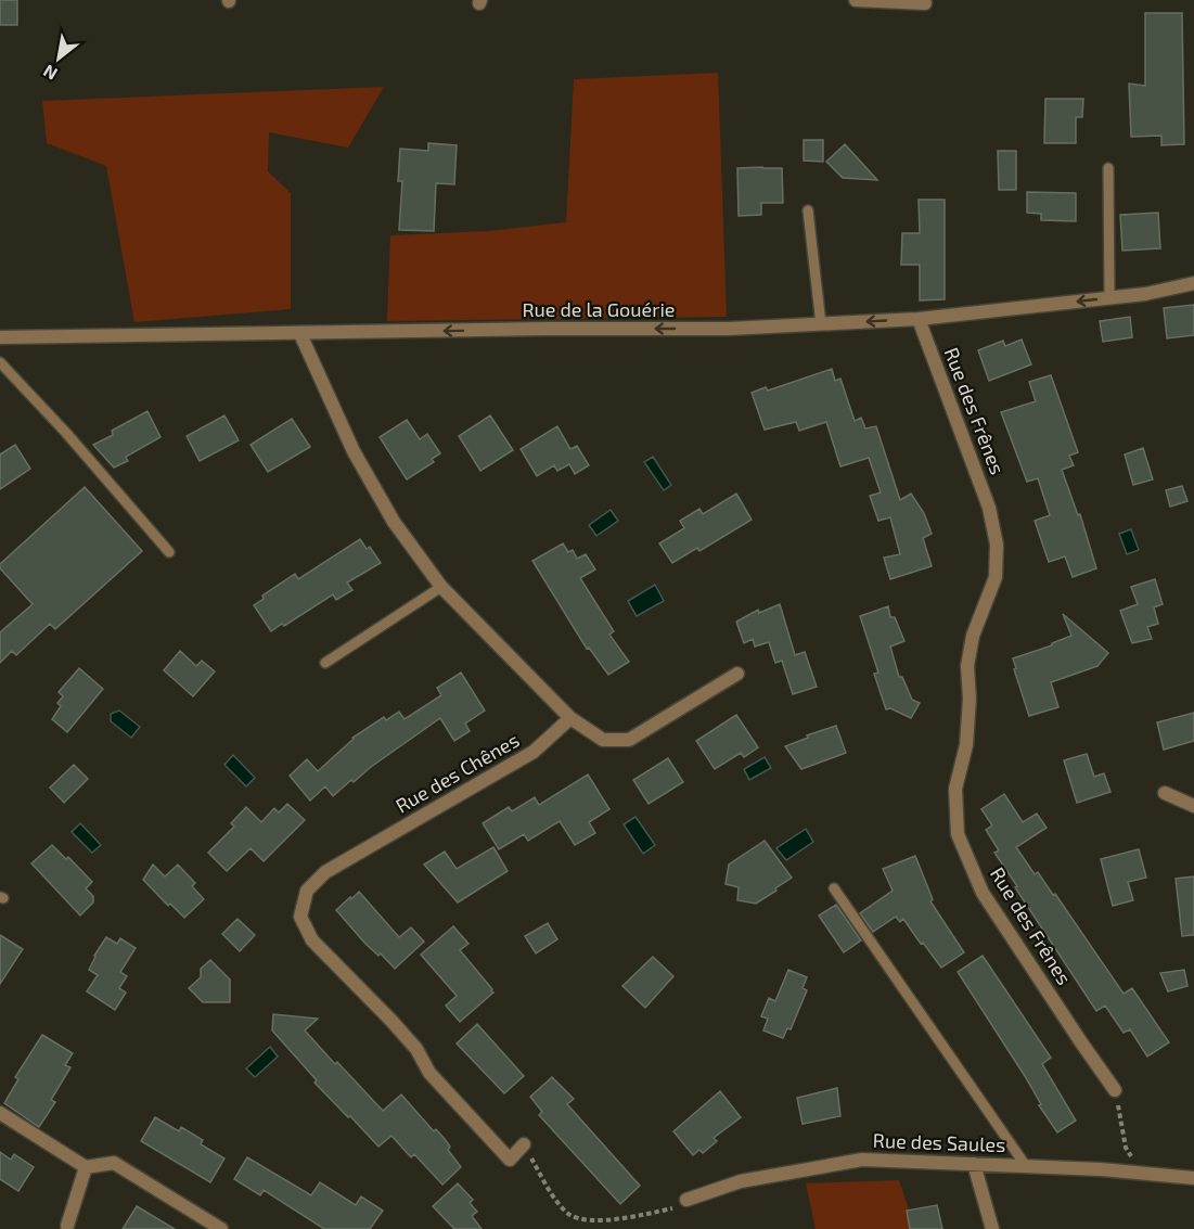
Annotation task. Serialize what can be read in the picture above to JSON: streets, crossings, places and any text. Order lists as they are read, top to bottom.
{
  "streets": {
    "street": [
      "Rue de la Gouérie",
      "Rue des Frênes",
      "Rue des Chênes",
      "Rue des Saules"
    ]
  },
  "crossings": [
    ["Rue de la Gouérie", "Rue des Frênes"]
  ],
  "one_way": ["Rue de la Gouérie"],
  "north": "bottom left"
}
